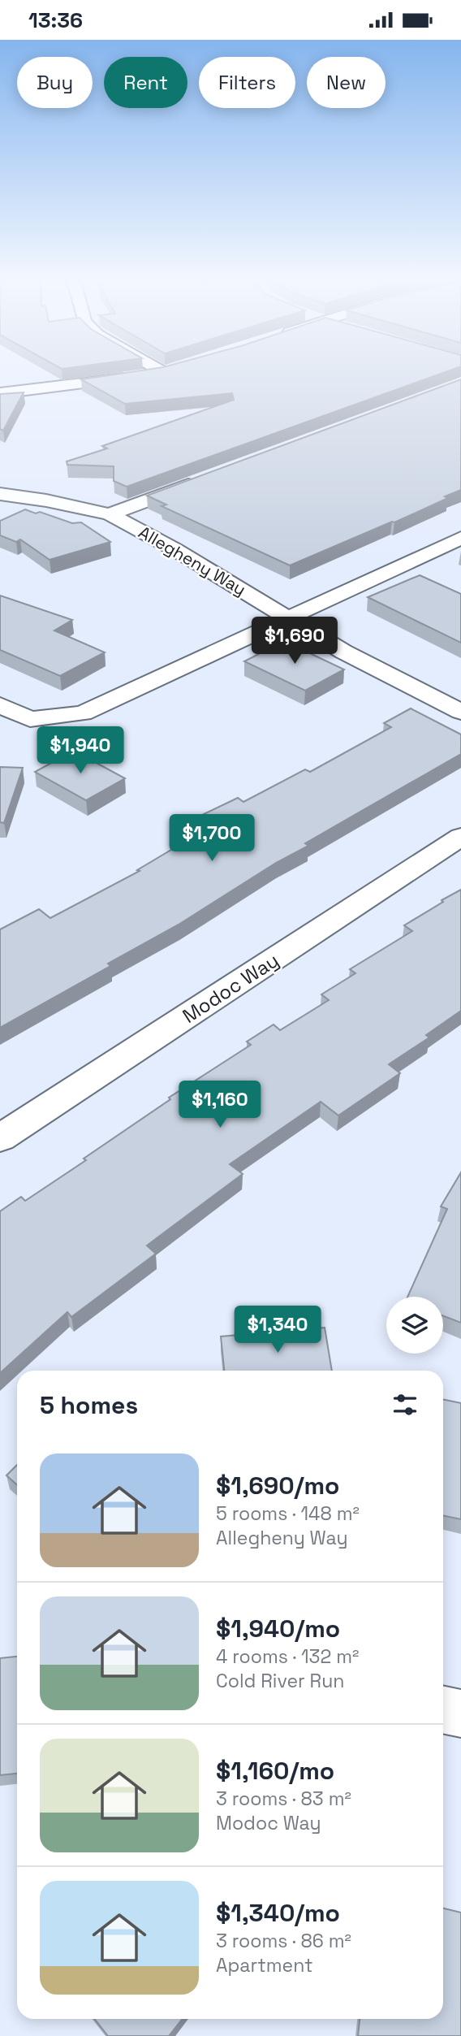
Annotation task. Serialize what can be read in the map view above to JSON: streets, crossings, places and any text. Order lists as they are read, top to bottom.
{
  "streets": {
    "street": ["Allegheny Way", "Modoc Way"]
  },
  "page": {
    "status": "13:36",
    "chip": [
      "Buy",
      "Rent",
      "Filters",
      "New"
    ],
    "price": [
      "$1,690",
      "$1,940",
      "$1,700",
      "$1,160",
      "$1,340"
    ],
    "heading": "5 homes",
    "list": [
      {
        "name": "$1,690/mo",
        "note": "5 rooms · 148 m² · Allegheny Way"
      },
      {
        "name": "$1,940/mo",
        "note": "4 rooms · 132 m² · Cold River Run"
      },
      {
        "name": "$1,160/mo",
        "note": "3 rooms · 83 m² · Modoc Way"
      },
      {
        "name": "$1,340/mo",
        "note": "3 rooms · 86 m² · Apartment"
      }
    ]
  }
}
